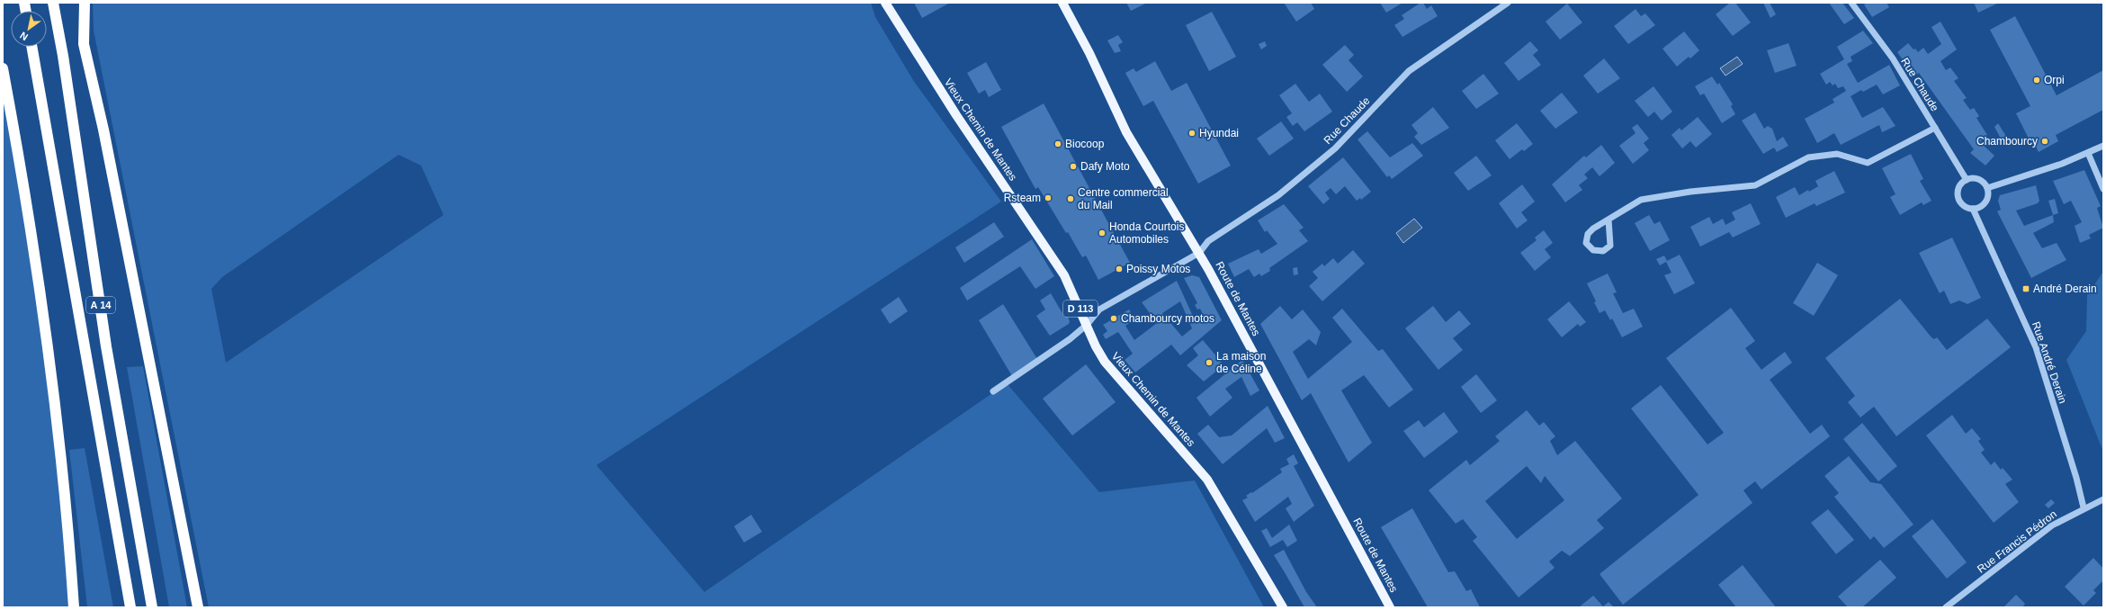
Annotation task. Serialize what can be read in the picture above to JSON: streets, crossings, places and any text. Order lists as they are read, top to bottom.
{
  "streets": {
    "highway": ["A 14"],
    "main road": ["Vieux Chemin de Mantes", "Route de Mantes", "D 113"],
    "street": ["Rue Chaude", "Rue André Derain", "Rue Francis Pédron"]
  },
  "crossings": [
    ["Rue Chaude", "Vieux Chemin de Mantes"],
    ["Rue Chaude", "Route de Mantes"],
    ["Rue Chaude", "Rue André Derain"],
    ["Rue André Derain", "Rue Francis Pédron"]
  ],
  "places": {
    "other": [
      "Orpi",
      "Hyundai",
      "Chambourcy",
      "Biocoop",
      "Dafy Moto",
      "Rsteam",
      "Centre commercial du Mail",
      "Honda Courtois Automobiles",
      "Poissy Motos",
      "Chambourcy motos",
      "La maison de Céline"
    ],
    "transit": ["André Derain"]
  },
  "north": "bottom left"
}
